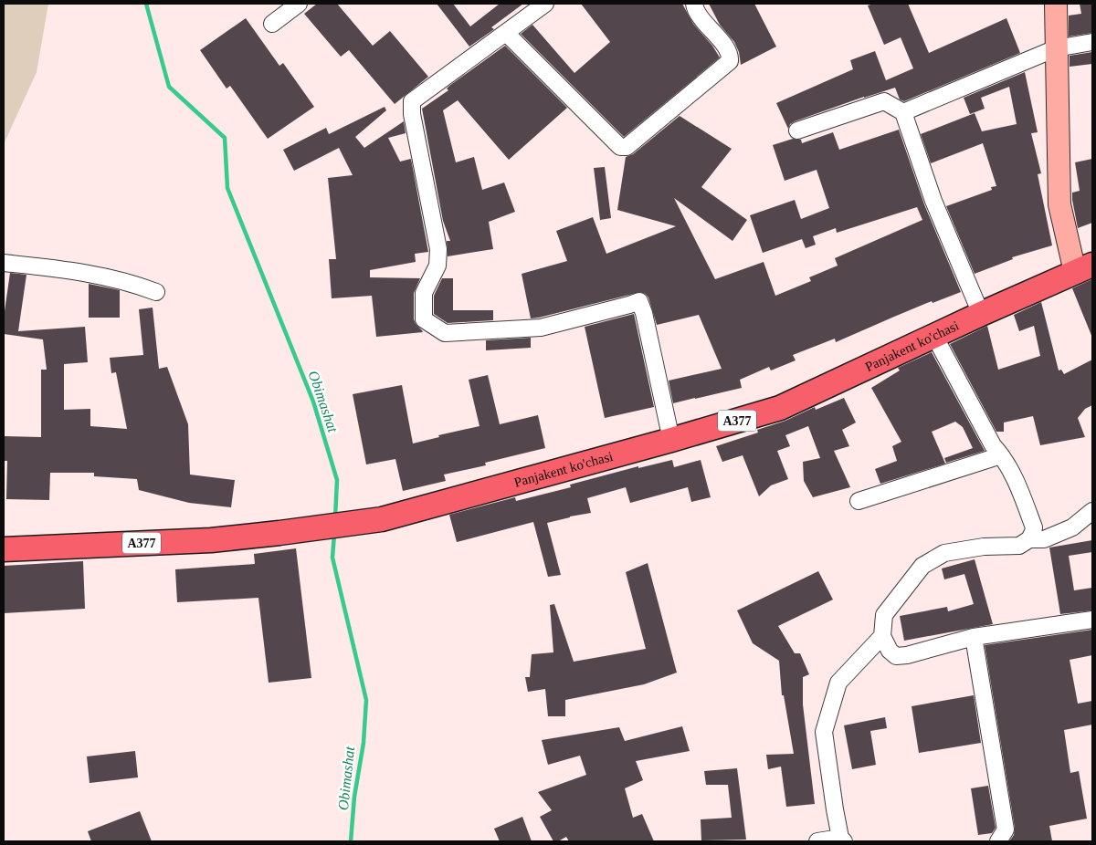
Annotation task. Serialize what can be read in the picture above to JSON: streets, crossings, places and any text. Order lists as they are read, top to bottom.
{
  "streets": {
    "main road": ["Panjakent ko'chasi", "A377"]
  },
  "water": ["Obimashat"]
}
